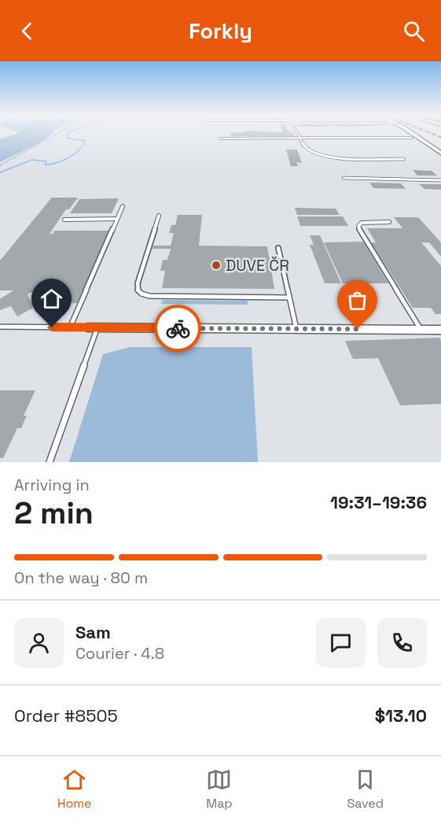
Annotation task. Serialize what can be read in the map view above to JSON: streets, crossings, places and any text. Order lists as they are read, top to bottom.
{
  "places": ["DUVE ČR"],
  "page": {
    "header": "Forkly",
    "heading": ["2 min", "Arriving in", "19:31–19:36"],
    "panel": [
      "Sam",
      "Courier · 4.8",
      "Order #8505",
      "$13.10"
    ],
    "bar": "On the way · 80 m",
    "tabs": ["Home", "Map", "Saved"]
  }
}
